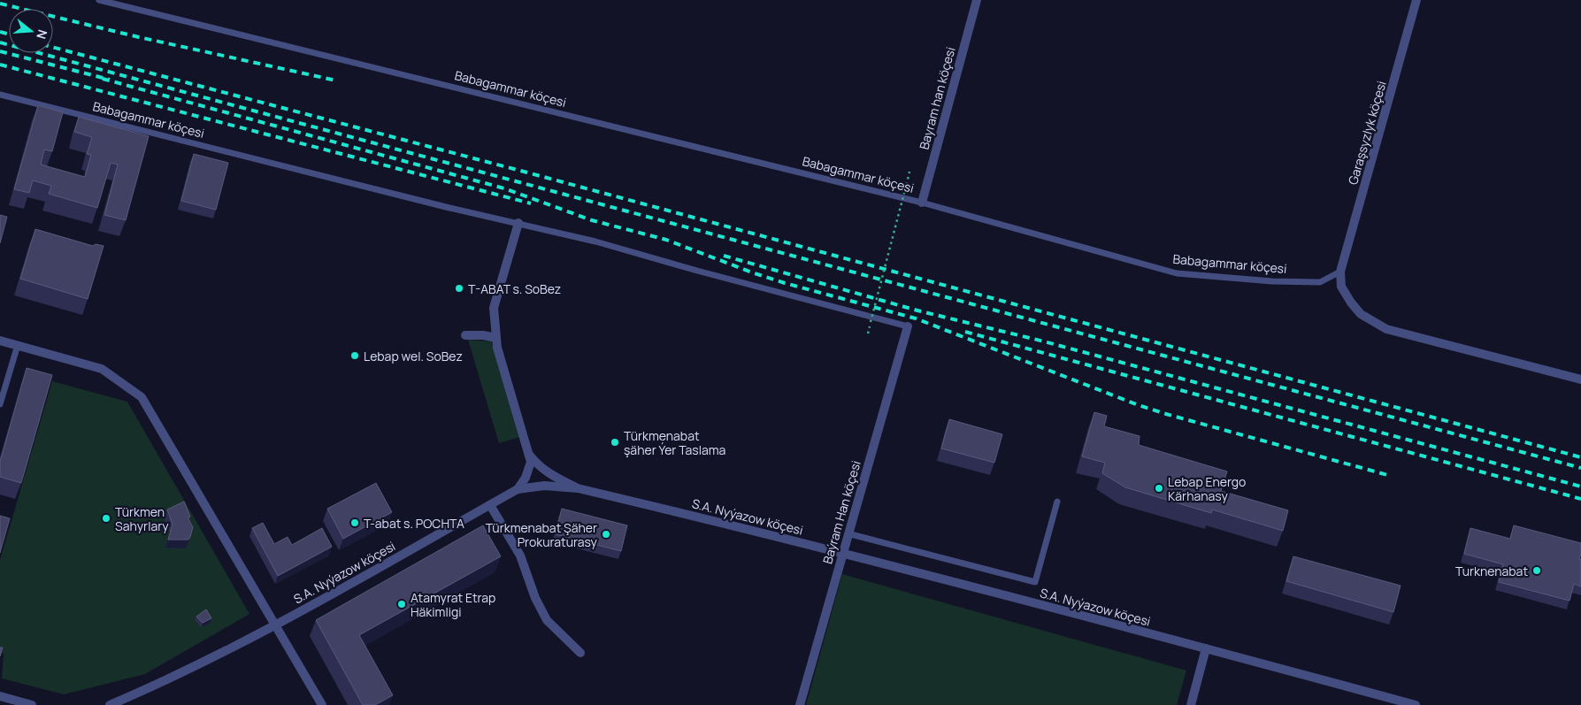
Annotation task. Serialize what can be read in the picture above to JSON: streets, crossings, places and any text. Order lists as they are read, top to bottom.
{
  "streets": {
    "street": [
      "Bayram han köçesi",
      "Garaşsyzlyk köçesi",
      "Baýram Han köçesi",
      "S.A. Nyýazow köçesi"
    ],
    "lane": ["Babagammar köçesi"]
  },
  "crossings": [
    ["Babagammar köçesi", "Bayram han köçesi"],
    ["Babagammar köçesi", "Garaşsyzlyk köçesi"],
    ["Babagammar köçesi", "Baýram Han köçesi"],
    ["Baýram Han köçesi", "S.A. Nyýazow köçesi"]
  ],
  "places": [
    "T-ABAT s. SoBez",
    "Lebap wel. SoBez",
    "Türkmenabat şäher Ýer Taslama",
    "Lebap Energo Kärhanasy",
    "Türkmen Sahyrlary",
    "T-abat s. POCHTA",
    "Türkmenabat Şäher Prokuraturasy",
    "Turknenabat",
    "Atamyrat Etrap Häkimligi"
  ],
  "north": "right"
}
